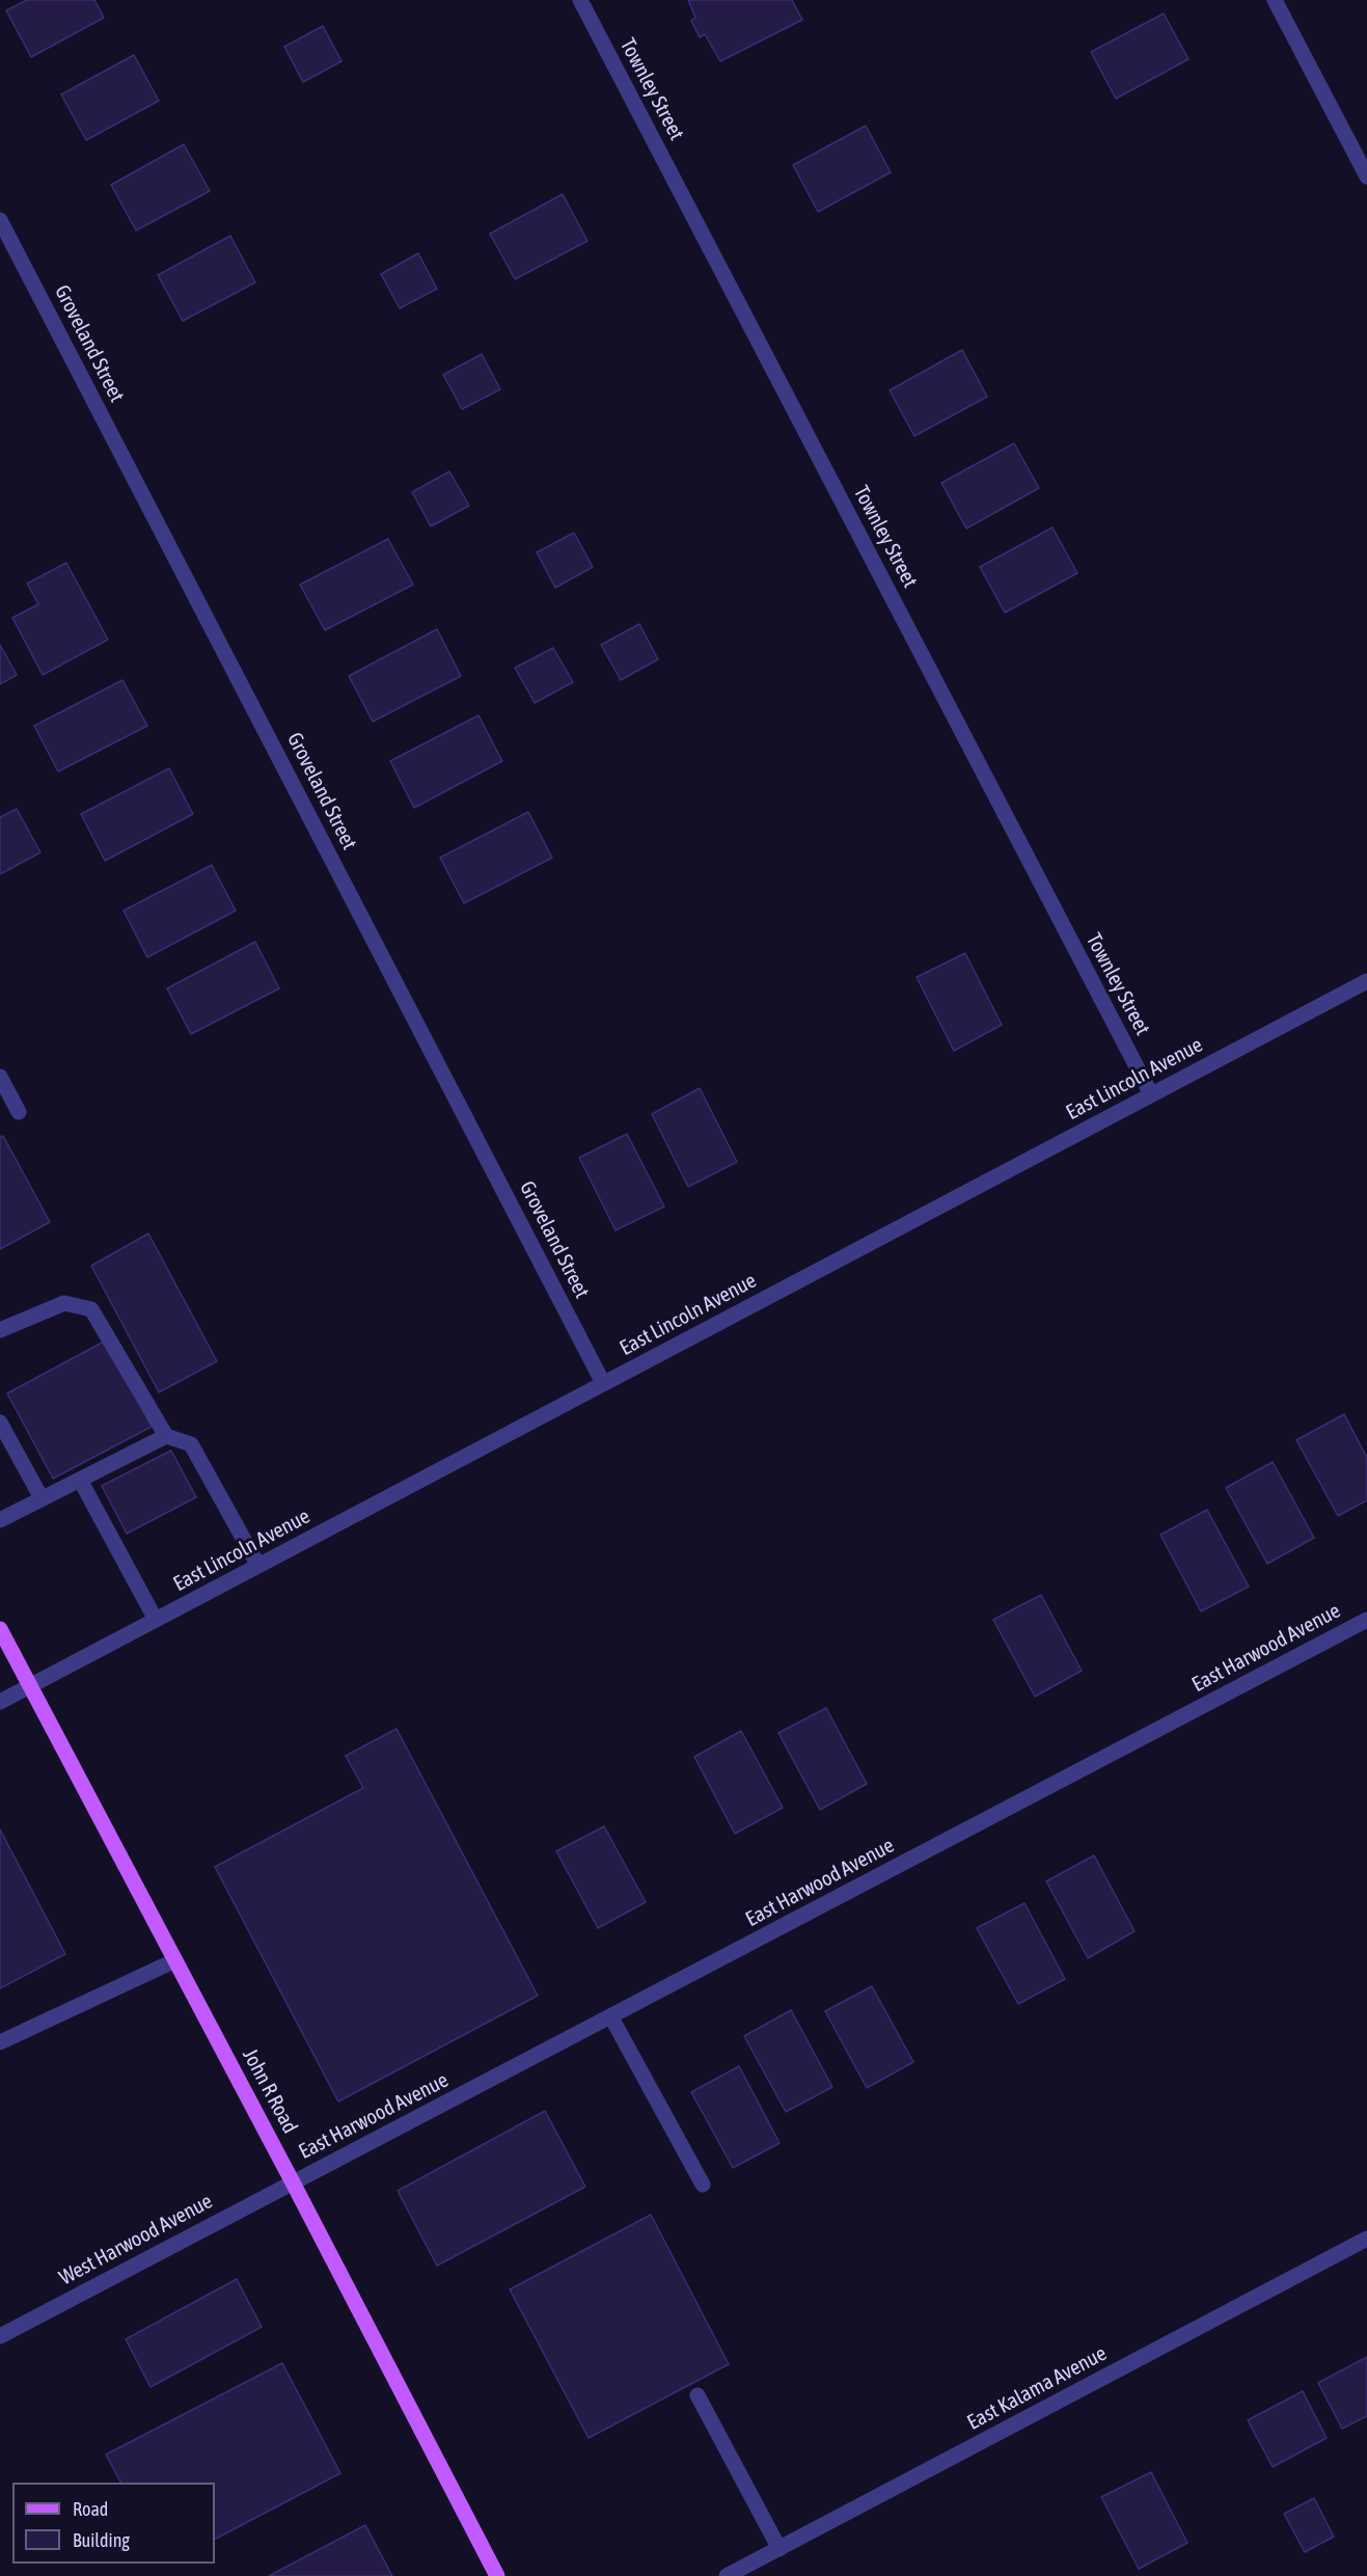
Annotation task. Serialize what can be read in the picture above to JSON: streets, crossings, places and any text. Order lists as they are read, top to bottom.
{
  "streets": {
    "main road": ["John R Road"],
    "street": [
      "Townley Street",
      "Groveland Street",
      "East Lincoln Avenue",
      "East Harwood Avenue",
      "West Harwood Avenue",
      "East Kalama Avenue"
    ]
  },
  "crossings": [
    ["Townley Street", "East Lincoln Avenue"],
    ["Groveland Street", "East Lincoln Avenue"],
    ["East Lincoln Avenue", "John R Road"],
    ["East Harwood Avenue", "John R Road"],
    ["East Harwood Avenue", "West Harwood Avenue"],
    ["John R Road", "West Harwood Avenue"]
  ],
  "legend": ["Road", "Building"]
}
